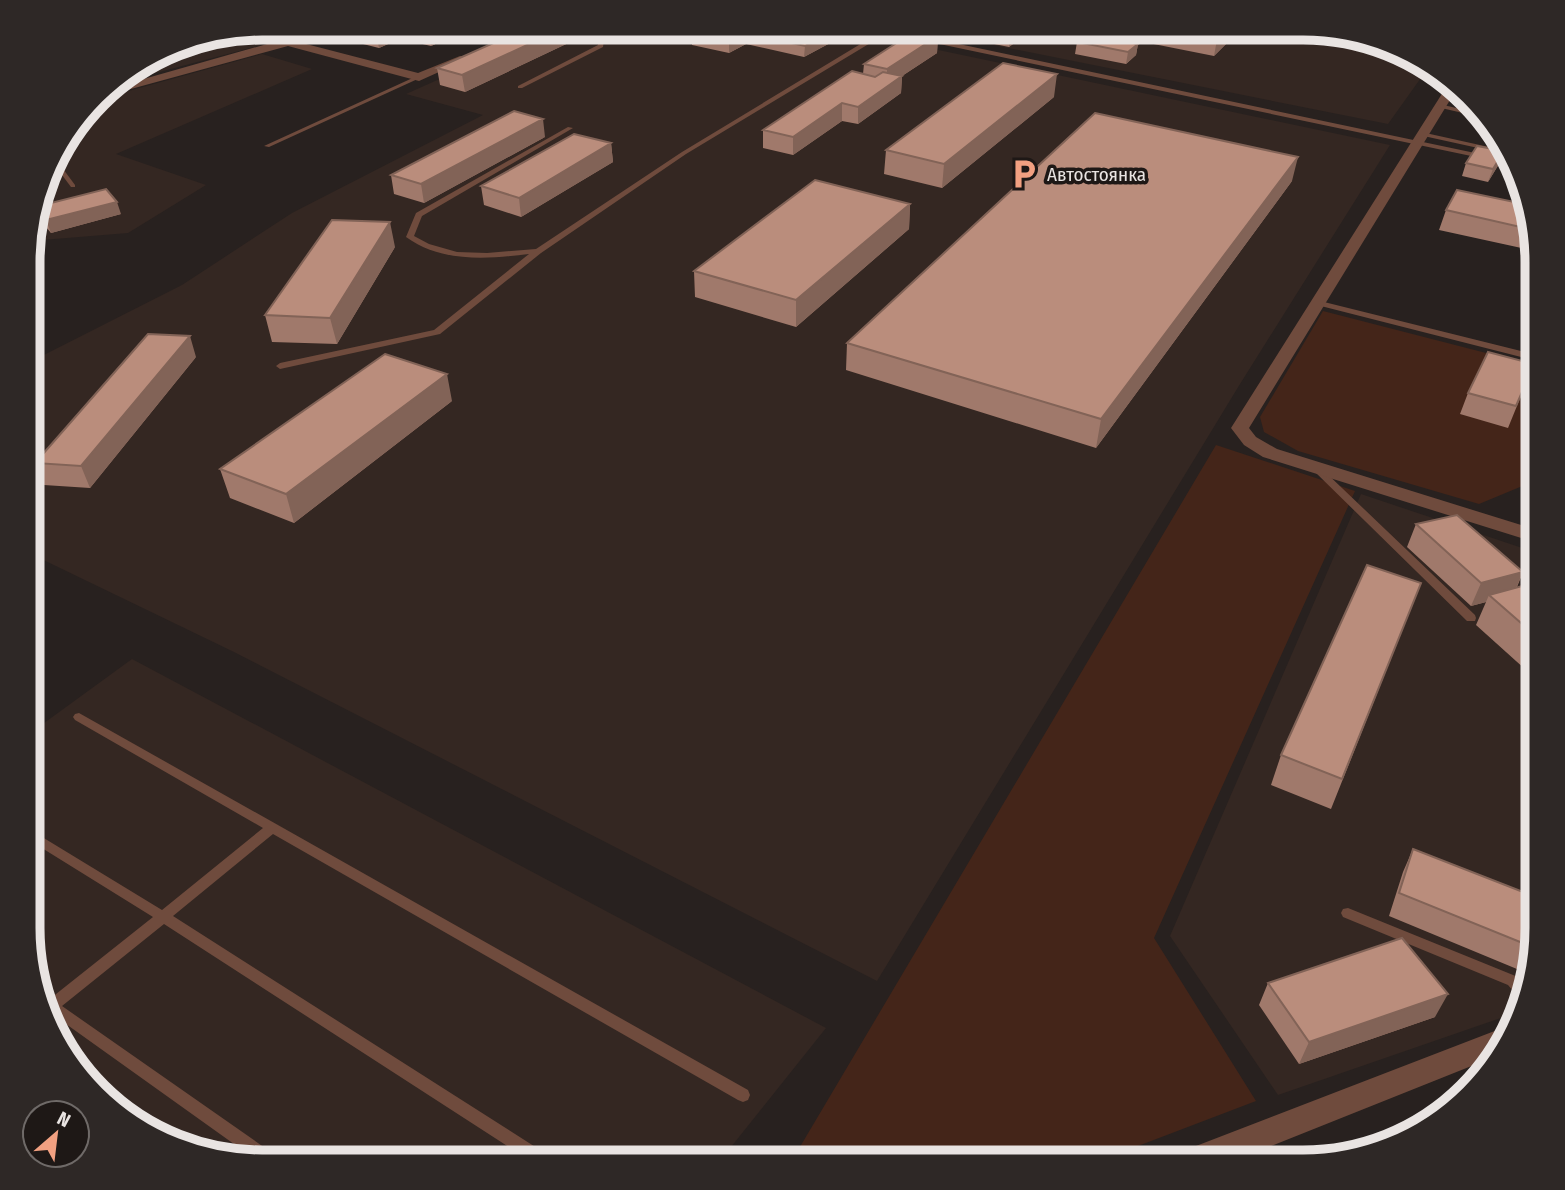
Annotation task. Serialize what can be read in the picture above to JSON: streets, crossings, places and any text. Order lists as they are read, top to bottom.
{
  "places": {
    "parking": ["Автостоянка"]
  },
  "north": "top right"
}
